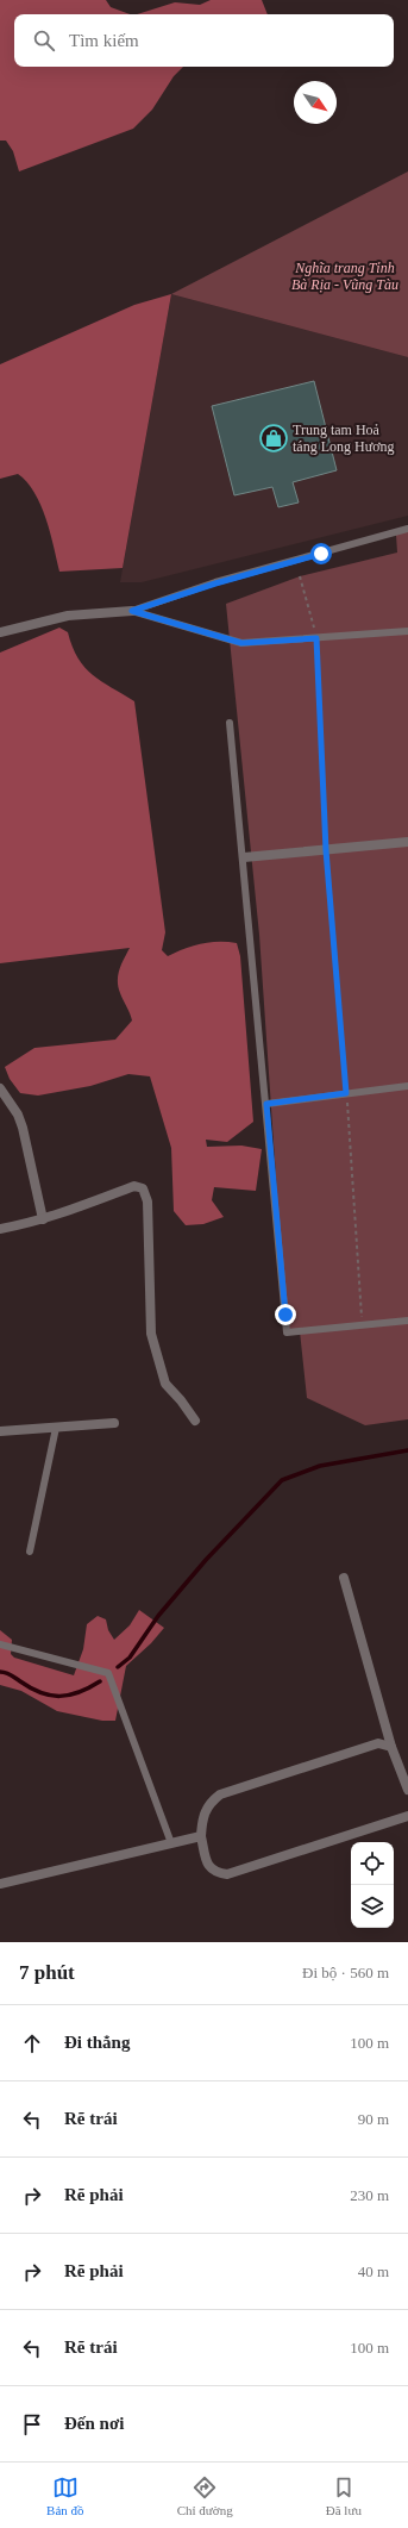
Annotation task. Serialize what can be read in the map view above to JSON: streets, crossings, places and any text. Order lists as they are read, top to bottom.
{
  "parks": ["Nghĩa trang Tỉnh Bà Rịa - Vũng Tàu"],
  "places": {
    "shop": ["Trung tam Hoả táng Long Hương"]
  },
  "north": "bottom right",
  "page": {
    "search": "Tìm kiếm",
    "heading": ["7 phút", "Đi bộ · 560 m"],
    "list": [
      ["Đi thẳng", "100 m"],
      ["Rẽ trái", "90 m"],
      ["Rẽ phải", "230 m"],
      ["Rẽ phải", "40 m"],
      ["Rẽ trái", "100 m"],
      "Đến nơi"
    ],
    "nav": ["Bản đồ", "Chỉ đường", "Đã lưu"]
  }
}
